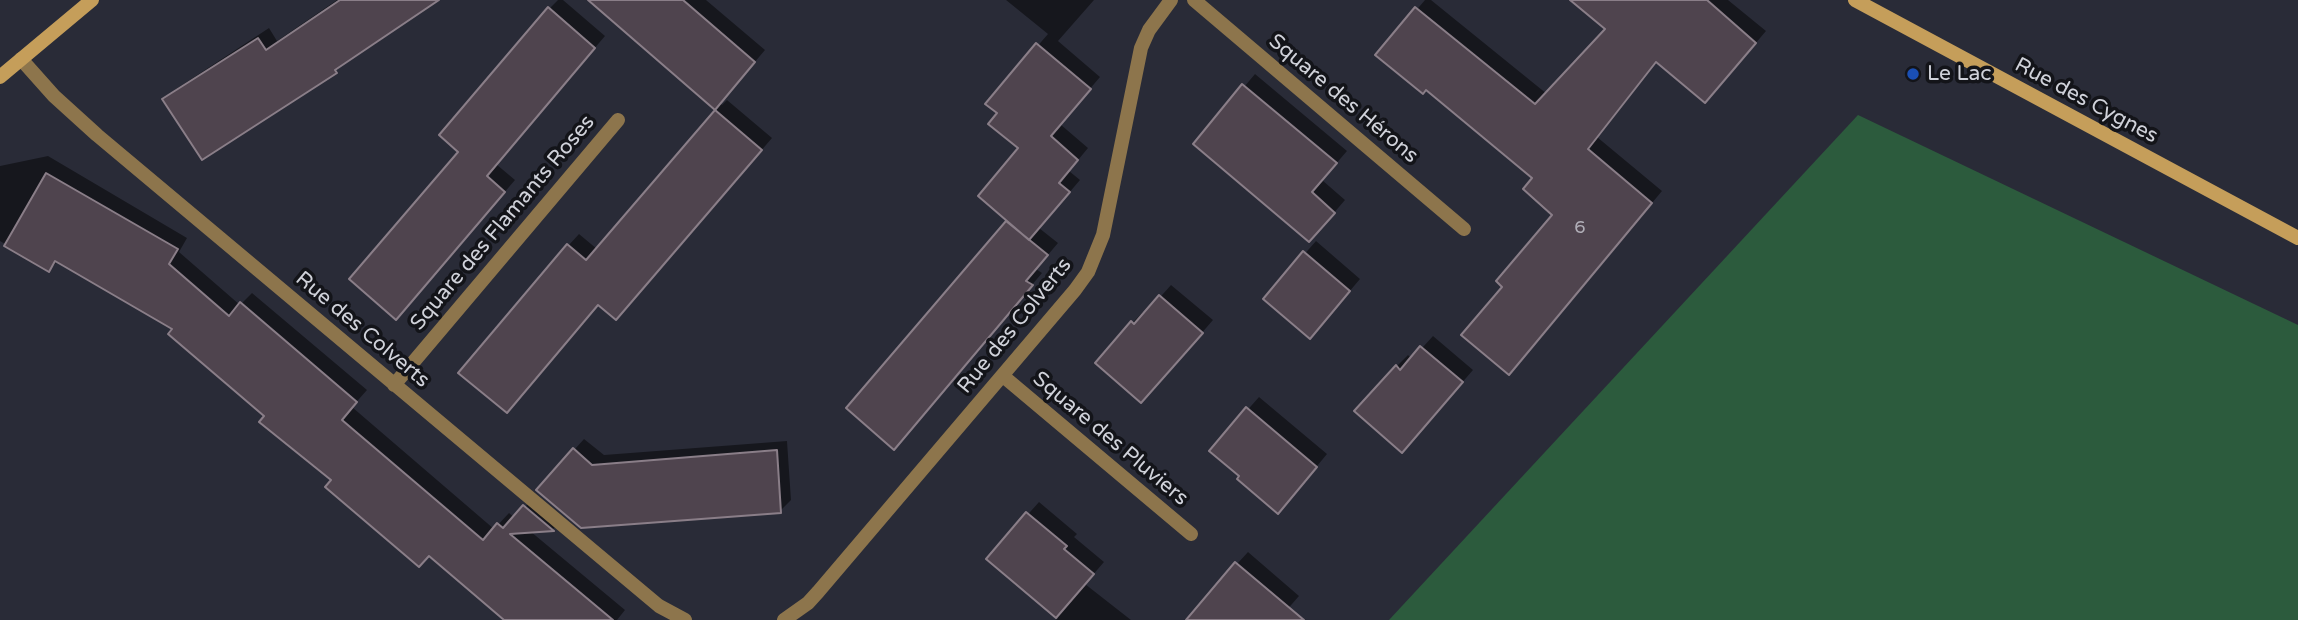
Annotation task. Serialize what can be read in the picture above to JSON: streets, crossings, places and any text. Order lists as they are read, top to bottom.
{
  "streets": {
    "main road": ["Rue des Cygnes"],
    "street": [
      "Square des Hérons",
      "Square des Flamants Roses",
      "Rue des Colverts",
      "Square des Pluviers"
    ]
  },
  "crossings": [
    ["Square des Flamants Roses", "Rue des Colverts"],
    ["Rue des Colverts", "Square des Pluviers"]
  ],
  "places": ["Le Lac"],
  "house_numbers": ["6"]
}
